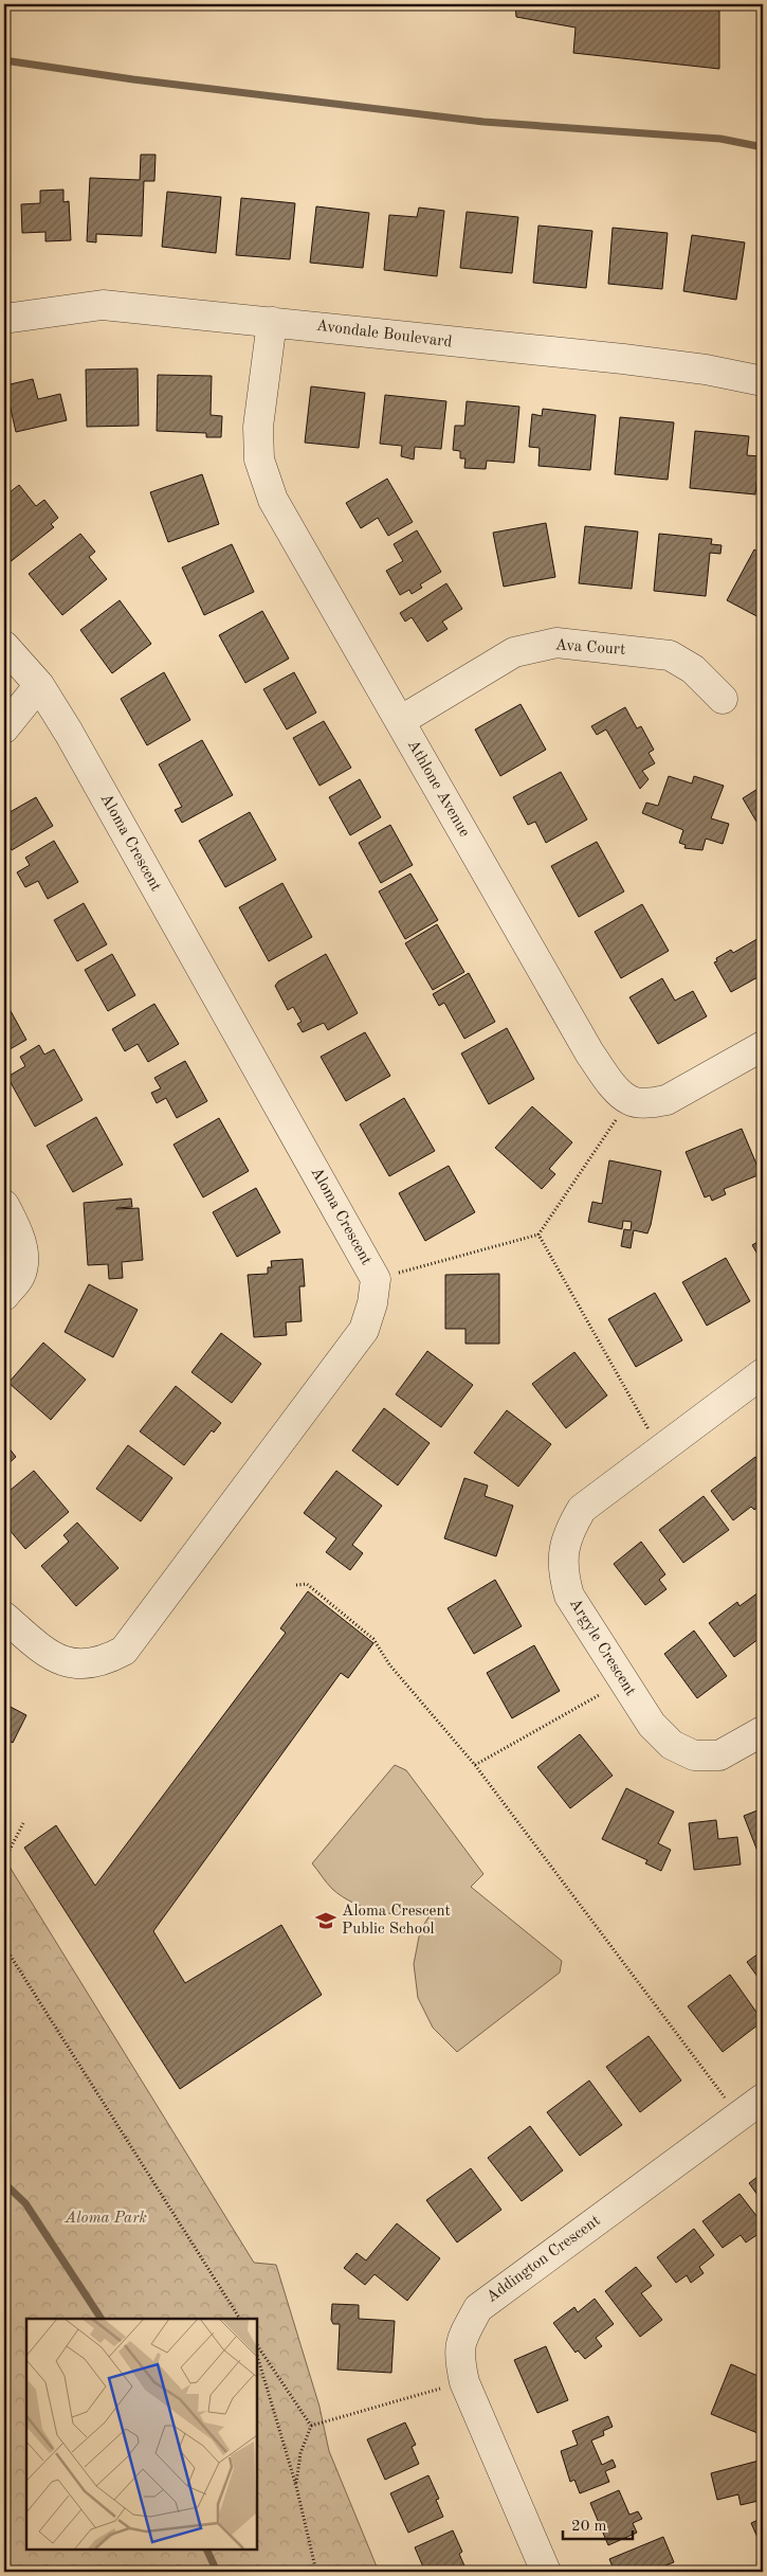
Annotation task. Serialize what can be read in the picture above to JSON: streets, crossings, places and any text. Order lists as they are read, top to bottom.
{
  "streets": {
    "street": [
      "Avondale Boulevard",
      "Ava Court",
      "Athlone Avenue",
      "Aloma Crescent",
      "Argyle Crescent",
      "Addington Crescent"
    ]
  },
  "crossings": [
    ["Avondale Boulevard", "Athlone Avenue"],
    ["Ava Court", "Athlone Avenue"]
  ],
  "parks": ["Aloma Park"],
  "places": {
    "school or university": ["Aloma Crescent Public School"]
  },
  "scale_bar": "20 m"
}
